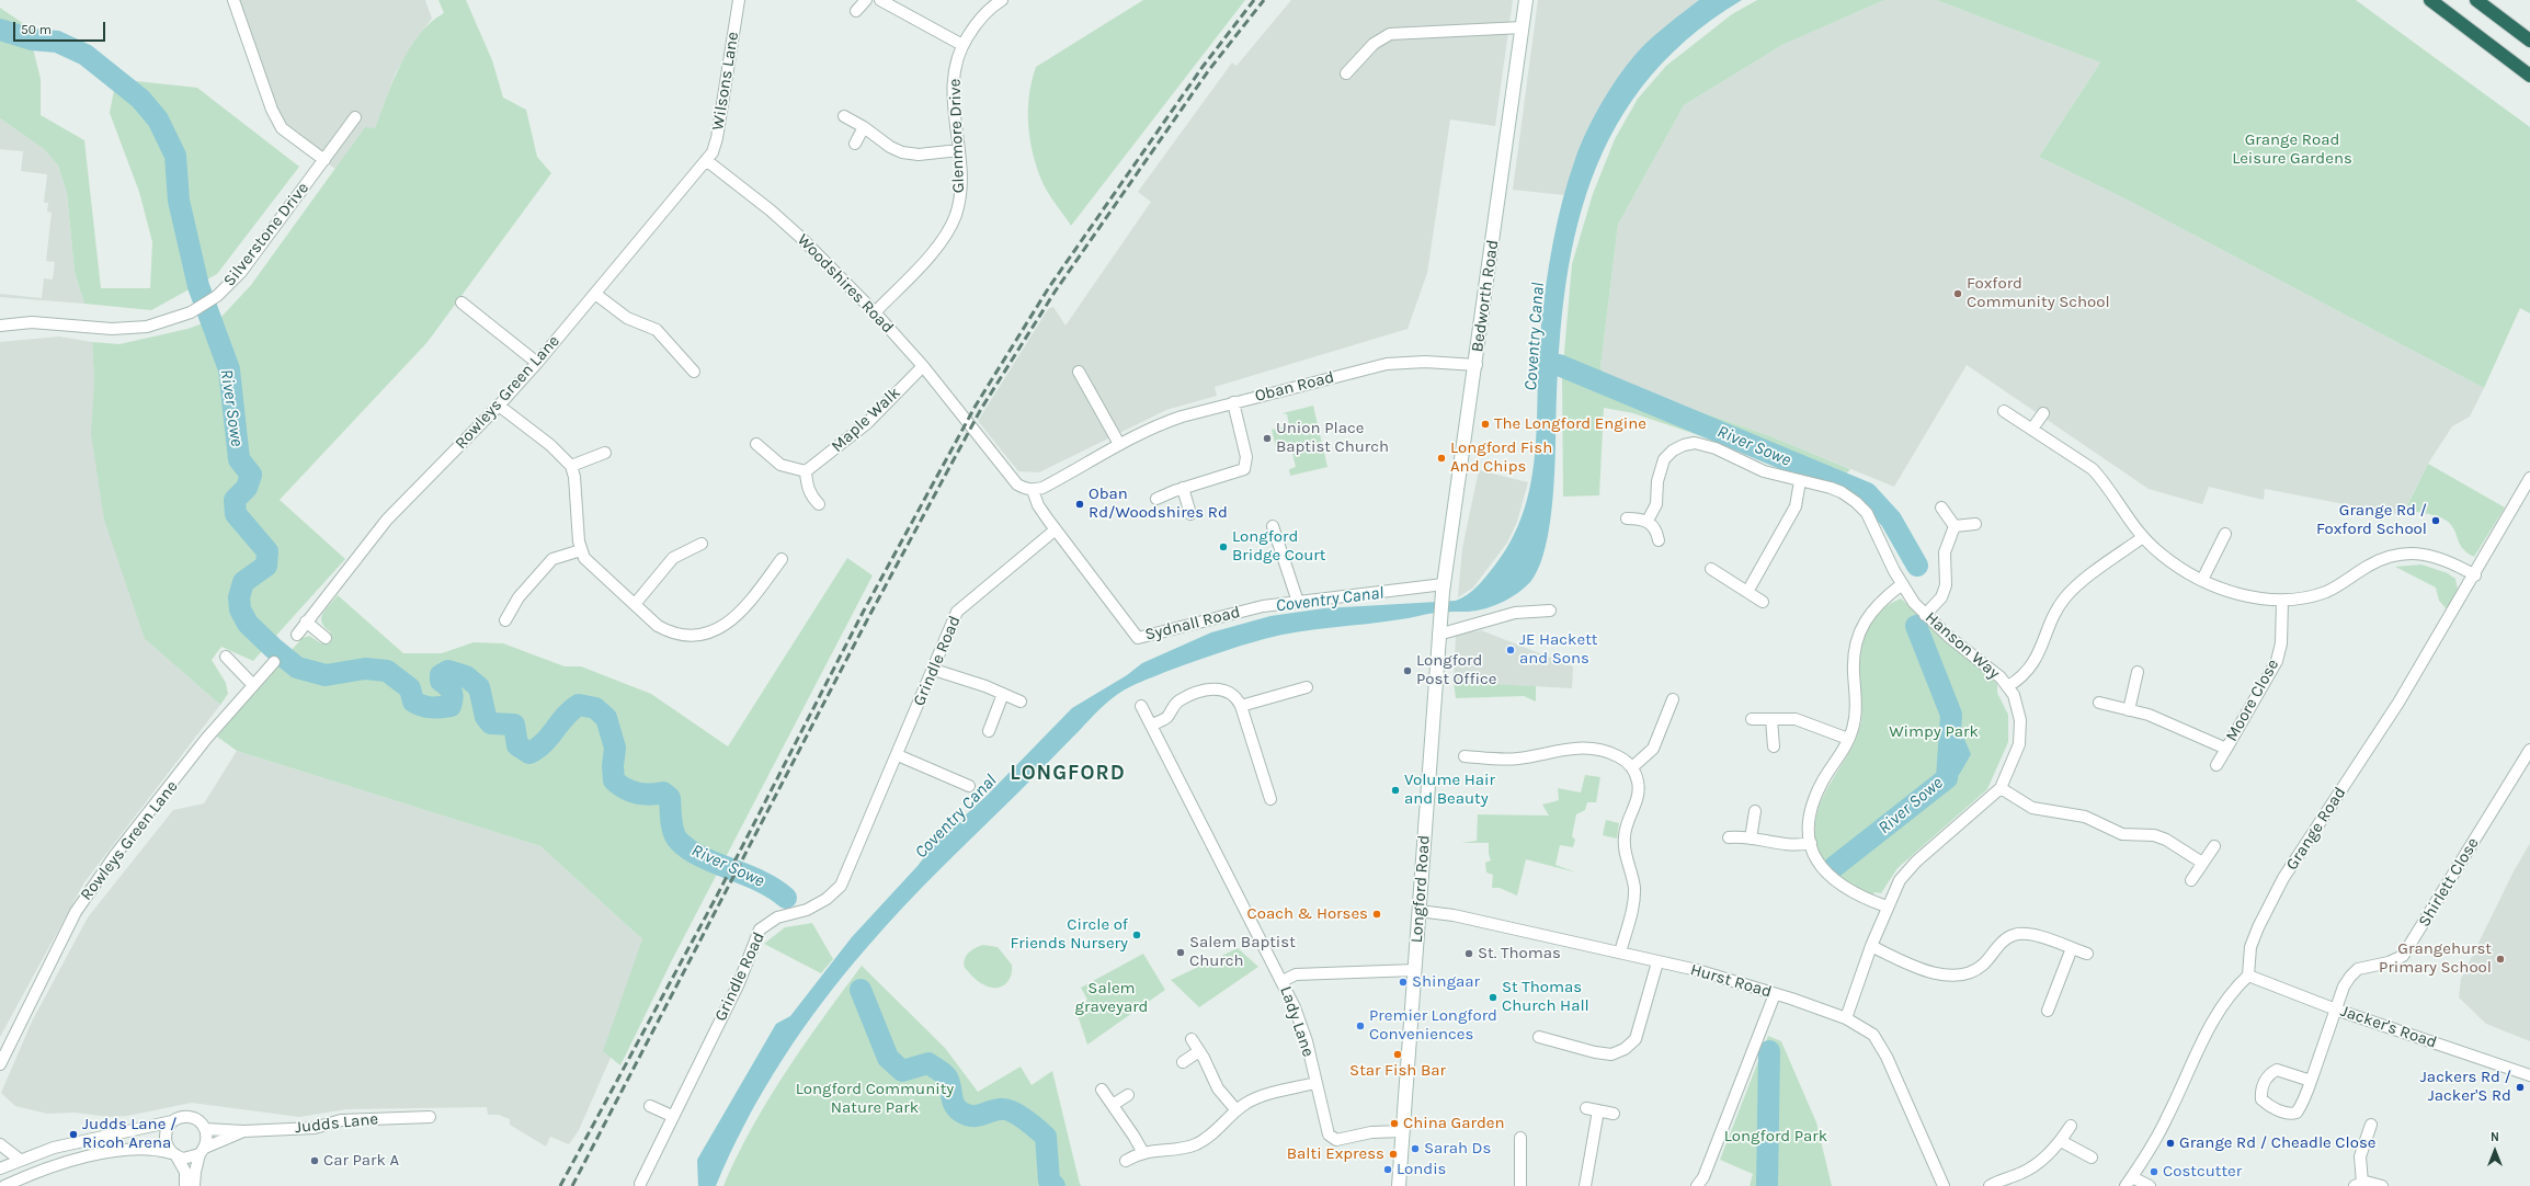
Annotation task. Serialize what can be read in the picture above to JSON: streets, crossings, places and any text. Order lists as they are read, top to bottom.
{
  "streets": {
    "main road": ["Bedworth Road", "Longford Road"],
    "street": [
      "Wilsons Lane",
      "Glenmore Drive",
      "Silverstone Drive",
      "Woodshires Road",
      "Oban Road",
      "Rowleys Green Lane",
      "Maple Walk",
      "Sydnall Road",
      "Hanson Way",
      "Grindle Road",
      "Moore Close",
      "Grange Road",
      "Shirlett Close",
      "Hurst Road",
      "Lady Lane",
      "Jacker's Road",
      "Judds Lane"
    ]
  },
  "crossings": [
    ["Wilsons Lane", "Woodshires Road"],
    ["Wilsons Lane", "Rowleys Green Lane"],
    ["Glenmore Drive", "Woodshires Road"],
    ["Woodshires Road", "Oban Road"],
    ["Woodshires Road", "Rowleys Green Lane"],
    ["Woodshires Road", "Maple Walk"],
    ["Woodshires Road", "Sydnall Road"],
    ["Bedworth Road", "Oban Road"],
    ["Bedworth Road", "Sydnall Road"],
    ["Bedworth Road", "Longford Road"],
    ["Oban Road", "Sydnall Road"],
    ["Sydnall Road", "Grindle Road"],
    ["Sydnall Road", "Longford Road"],
    ["Hanson Way", "Hurst Road"],
    ["Grange Road", "Jacker's Road"],
    ["Shirlett Close", "Jacker's Road"],
    ["Longford Road", "Hurst Road"],
    ["Longford Road", "Lady Lane"]
  ],
  "districts": ["LONGFORD"],
  "water": ["Coventry Canal", "River Sowe"],
  "parks": [
    "Grange Road Leisure Gardens",
    "Wimpy Park",
    "Salem graveyard",
    "Longford Community Nature Park",
    "Longford Park"
  ],
  "places": [
    "Foxford Community School",
    "The Longford Engine",
    "Union Place Baptist Church",
    "Longford Fish And Chips",
    "Oban Rd/Woodshires Rd",
    "Grange Rd / Foxford School",
    "Longford Bridge Court",
    "JE Hackett and Sons",
    "Longford Post Office",
    "Volume Hair and Beauty",
    "Coach & Horses",
    "Circle of Friends Nursery",
    "Salem Baptist Church",
    "St. Thomas",
    "Grangehurst Primary School",
    "Shingaar",
    "St Thomas Church Hall",
    "Premier Longford Conveniences",
    "Star Fish Bar",
    "Jackers Rd / Jacker'S Rd",
    "China Garden",
    "Judds Lane / Ricoh Arena",
    "Grange Rd / Cheadle Close",
    "Sarah Ds",
    "Balti Express",
    "Car Park A",
    "Londis",
    "Costcutter"
  ],
  "scale_bar": "50 m",
  "north": "top"
}
